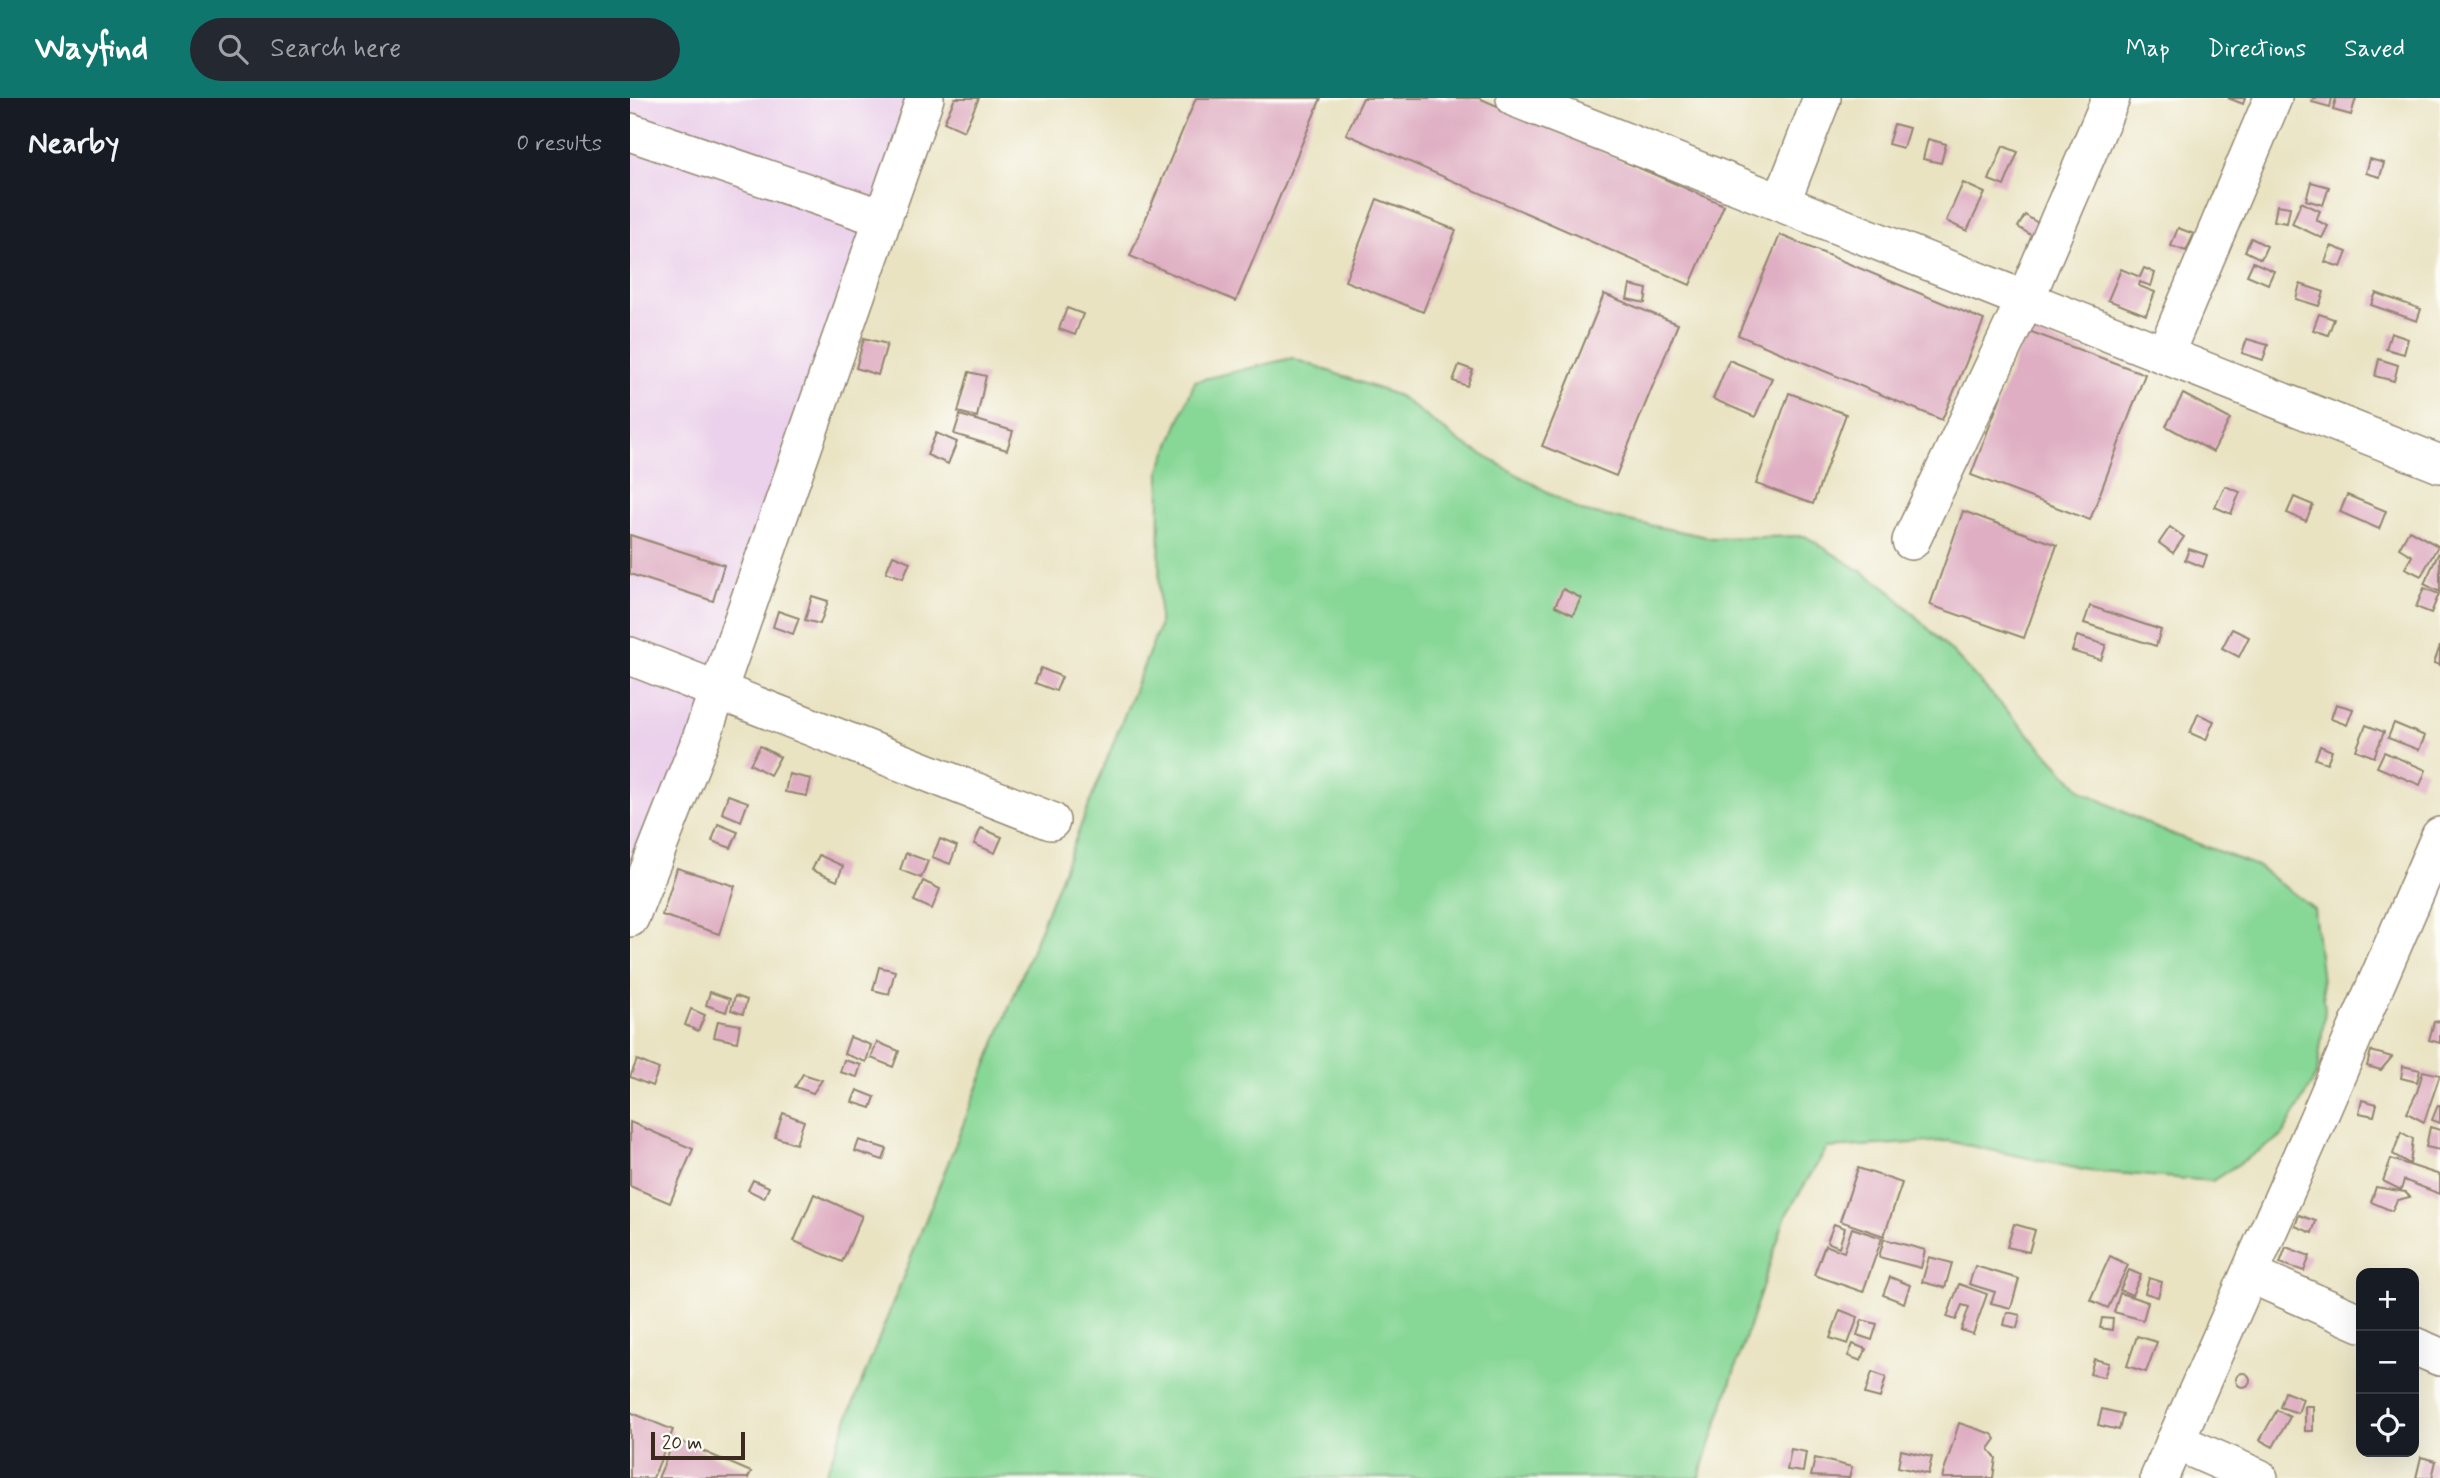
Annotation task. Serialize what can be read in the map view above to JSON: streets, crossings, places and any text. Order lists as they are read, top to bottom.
{
  "scale_bar": "20 m",
  "page": {
    "header": "Wayfind",
    "search": "Search here",
    "nav": ["Map", "Directions", "Saved"],
    "heading": ["Nearby", "0 results"],
    "map_buttons": ["+", "−"],
    "scale": "20 m"
  }
}
